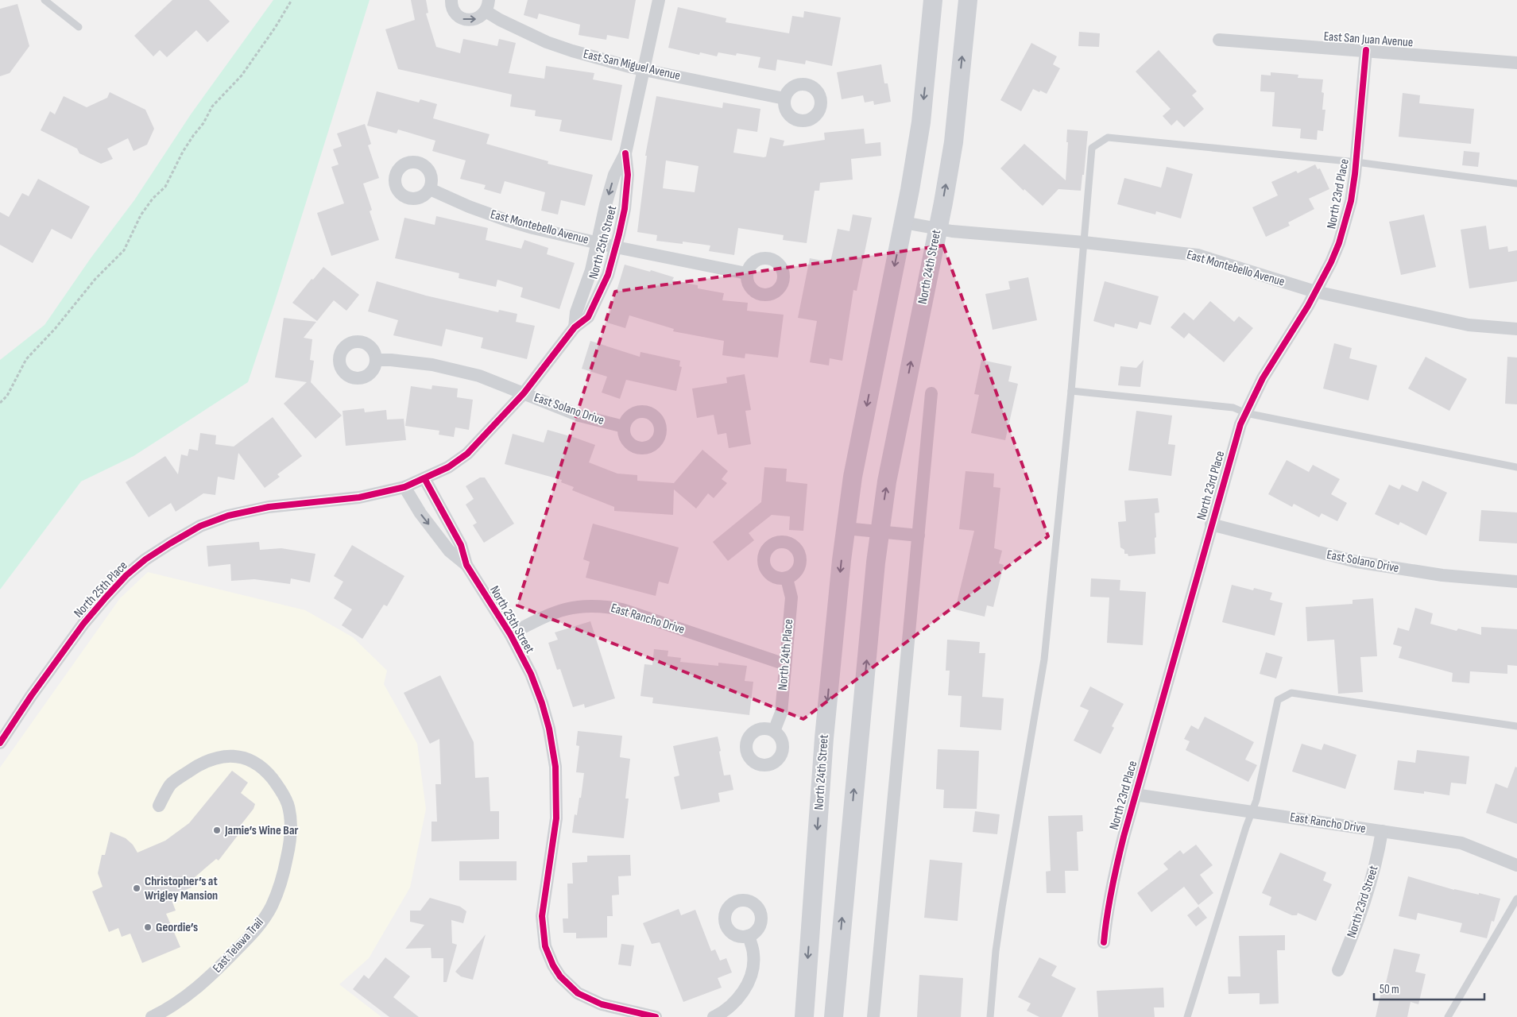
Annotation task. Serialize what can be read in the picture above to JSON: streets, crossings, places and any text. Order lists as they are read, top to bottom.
{
  "streets": {
    "main road": ["North 24th Street"],
    "street": [
      "East San Juan Avenue",
      "East San Miguel Avenue",
      "North 23rd Place",
      "East Montebello Avenue",
      "North 25th Street",
      "East Solano Drive",
      "North 25th Place",
      "East Rancho Drive",
      "North 24th Place",
      "North 23rd Street",
      "East Telawa Trail"
    ]
  },
  "crossings": [
    ["East San Juan Avenue", "North 23rd Place"],
    ["East San Miguel Avenue", "North 25th Street"],
    ["North 23rd Place", "East Montebello Avenue"],
    ["North 23rd Place", "East Solano Drive"],
    ["North 23rd Place", "East Rancho Drive"],
    ["East Montebello Avenue", "North 25th Street"],
    ["East Montebello Avenue", "North 24th Street"],
    ["North 25th Street", "East Solano Drive"],
    ["North 25th Street", "North 25th Place"],
    ["North 25th Street", "East Rancho Drive"],
    ["East Rancho Drive", "North 24th Place"],
    ["East Rancho Drive", "North 23rd Street"]
  ],
  "places": ["Jamie’s Wine Bar", "Christopher’s at Wrigley Mansion", "Geordie’s"],
  "scale_bar": "50 m"
}
